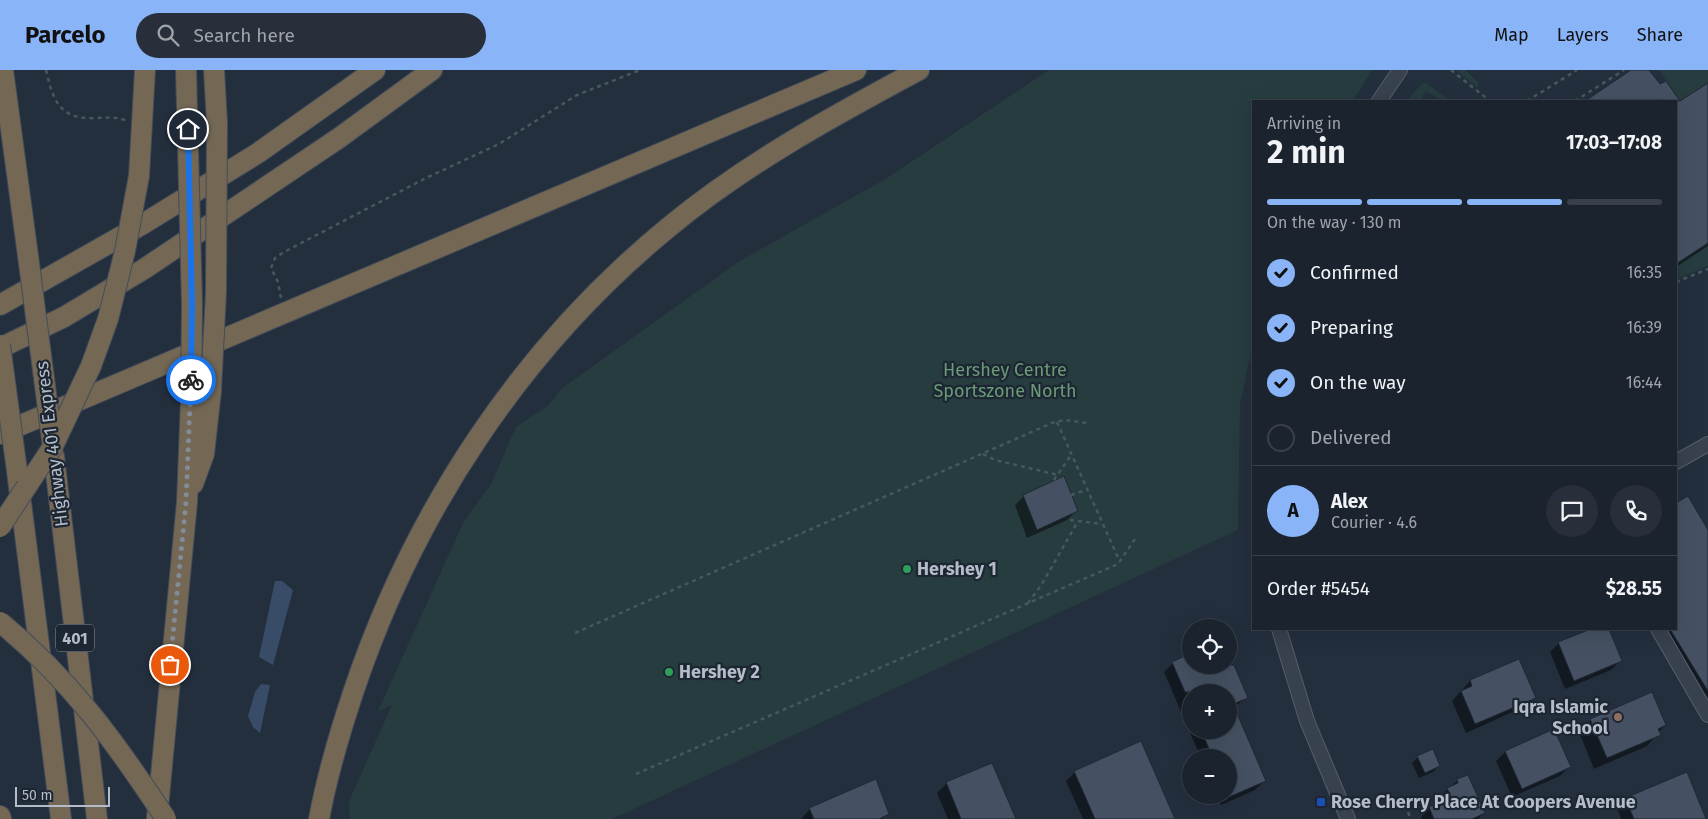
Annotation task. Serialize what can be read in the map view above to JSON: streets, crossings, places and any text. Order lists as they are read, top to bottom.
{
  "streets": {
    "highway": ["Highway 401 Express", "401"]
  },
  "parks": ["Hershey Centre Sportszone North"],
  "places": {
    "other": ["Hershey 1", "Hershey 2", "Iqra Islamic School"],
    "transit": ["Rose Cherry Place At Coopers Avenue"]
  },
  "scale_bar": "50 m",
  "page": {
    "header": "Parcelo",
    "search": "Search here",
    "nav": ["Map", "Layers", "Share"],
    "heading": ["2 min", "Arriving in", "17:03–17:08"],
    "panel": [
      "Alex",
      "Courier · 4.6",
      "Order #5454",
      "$28.55"
    ],
    "bar": "On the way · 130 m",
    "list": [
      ["Confirmed", "16:35"],
      ["Preparing", "16:39"],
      ["On the way", "16:44"],
      "Delivered"
    ],
    "round": "A",
    "map_buttons": ["+", "−"],
    "scale": "50 m"
  }
}
